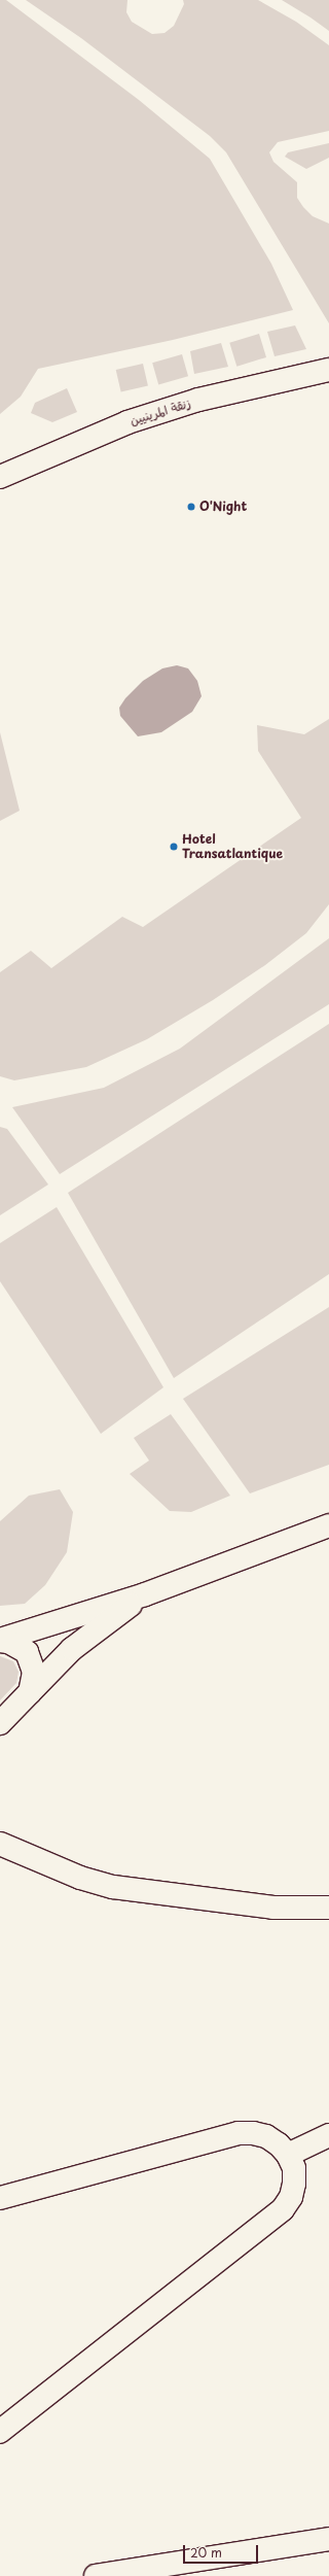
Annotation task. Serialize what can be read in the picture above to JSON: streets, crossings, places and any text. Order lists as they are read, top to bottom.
{
  "streets": {
    "main road": ["زنقة المرينيين"]
  },
  "places": ["O'Night", "Hotel Transatlantique"],
  "scale_bar": "20 m"
}
